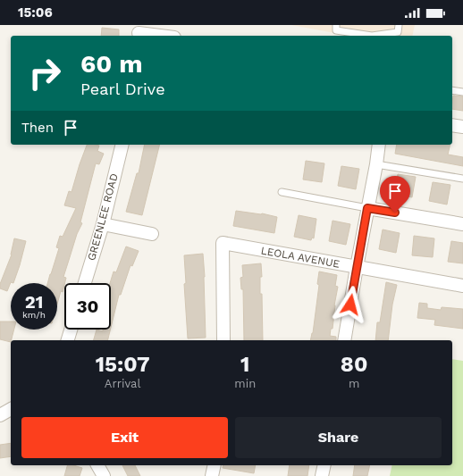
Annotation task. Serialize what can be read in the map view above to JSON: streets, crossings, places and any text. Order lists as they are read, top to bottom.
{
  "streets": {
    "street": ["GREENLEE ROAD", "LEOLA AVENUE"]
  },
  "page": {
    "status": "15:06",
    "turn": ["60 m", "Pearl Drive"],
    "then": "Then",
    "speed": "21 km/h",
    "limit": "30",
    "eta": [
      "15:07",
      "Arrival",
      "1",
      "min",
      "80",
      "m"
    ],
    "buttons": ["Exit", "Share"]
  }
}
